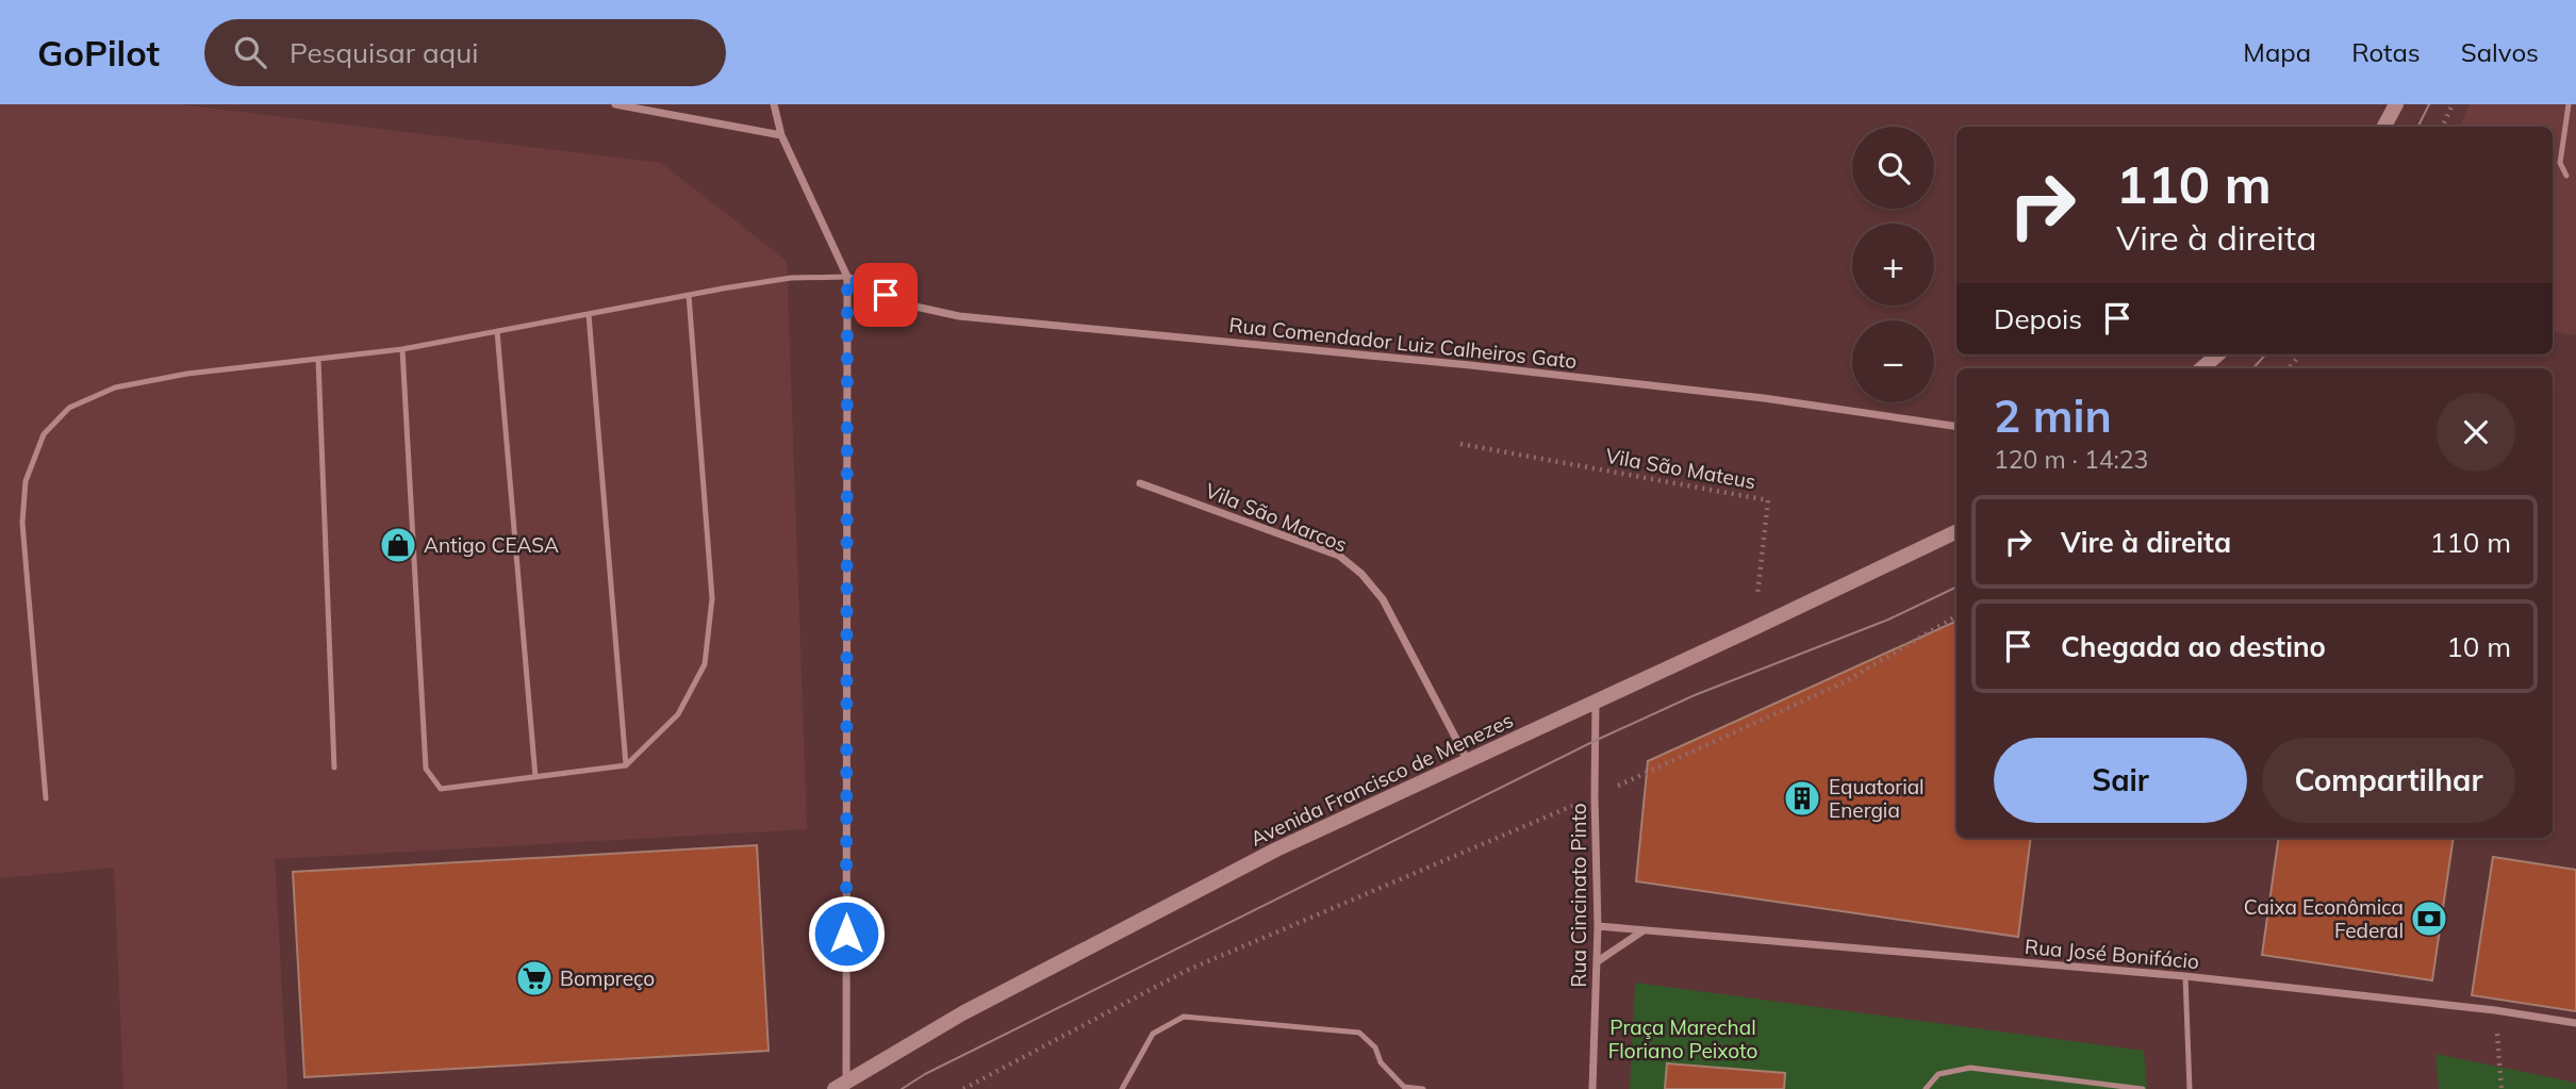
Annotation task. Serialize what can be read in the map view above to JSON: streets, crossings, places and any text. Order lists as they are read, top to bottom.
{
  "streets": {
    "street": [
      "Rua Comendador Luiz Calheiros Gato",
      "Vila São Marcos",
      "Avenida Francisco de Menezes",
      "Rua Cincinato Pinto",
      "Rua José Bonifácio"
    ],
    "path": ["Vila São Mateus"]
  },
  "crossings": [
    ["Vila São Mateus", "Avenida Francisco de Menezes"],
    ["Vila São Marcos", "Avenida Francisco de Menezes"],
    ["Avenida Francisco de Menezes", "Rua Cincinato Pinto"],
    ["Rua Cincinato Pinto", "Rua José Bonifácio"]
  ],
  "parks": ["Praça Marechal Floriano Peixoto"],
  "places": {
    "shop": ["Antigo CEASA"],
    "building": ["Equatorial Energia"],
    "bank": ["Caixa Econômica Federal"],
    "supermarket": ["Bompreço"]
  },
  "page": {
    "header": "GoPilot",
    "search": "Pesquisar aqui",
    "nav": ["Mapa", "Rotas", "Salvos"],
    "map_buttons": ["+", "−"],
    "turn": ["110 m", "Vire à direita"],
    "then": "Depois",
    "heading": ["2 min", "120 m · 14:23"],
    "list": [
      {
        "name": "Vire à direita",
        "value": "110 m"
      },
      {
        "name": "Chegada ao destino",
        "value": "10 m"
      }
    ],
    "buttons": ["Sair", "Compartilhar"]
  }
}
